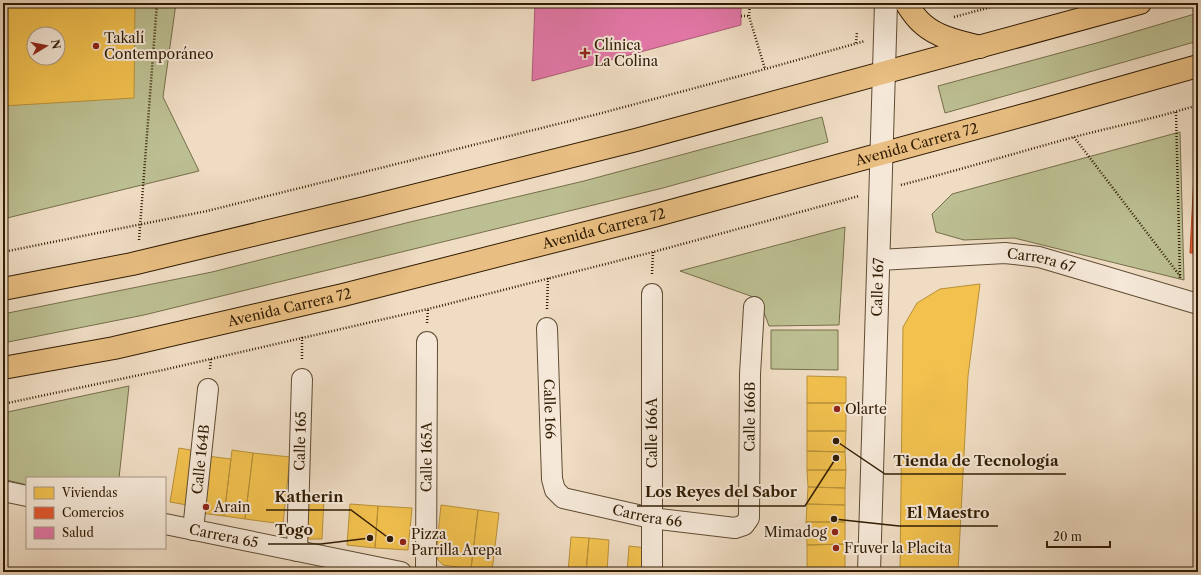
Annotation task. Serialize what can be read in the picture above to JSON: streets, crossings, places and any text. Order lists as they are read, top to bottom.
{
  "streets": {
    "highway": ["Avenida Carrera 72"],
    "street": [
      "Carrera 67",
      "Calle 167",
      "Calle 166",
      "Calle 166B",
      "Calle 166A",
      "Calle 165",
      "Calle 165A",
      "Calle 164B",
      "Carrera 66",
      "Carrera 65"
    ]
  },
  "crossings": [
    ["Avenida Carrera 72", "Calle 167"],
    ["Carrera 67", "Calle 167"],
    ["Calle 166", "Carrera 66"],
    ["Calle 166B", "Carrera 66"],
    ["Calle 166A", "Carrera 66"],
    ["Calle 165", "Carrera 65"],
    ["Calle 164B", "Carrera 65"]
  ],
  "places": {
    "other": [
      "Takalí Contemporáneo",
      "Olarte",
      "Tienda de Tecnología",
      "Los Reyes del Sabor",
      "Arain",
      "El Maestro",
      "Mimadog",
      "Togo",
      "Katherin",
      "Pizza Parrilla Arepa",
      "Fruver la Placita"
    ],
    "health": ["Clínica La Colina"]
  },
  "legend": ["Viviendas", "Comercios", "Salud"],
  "scale_bar": "20 m",
  "north": "right"
}
